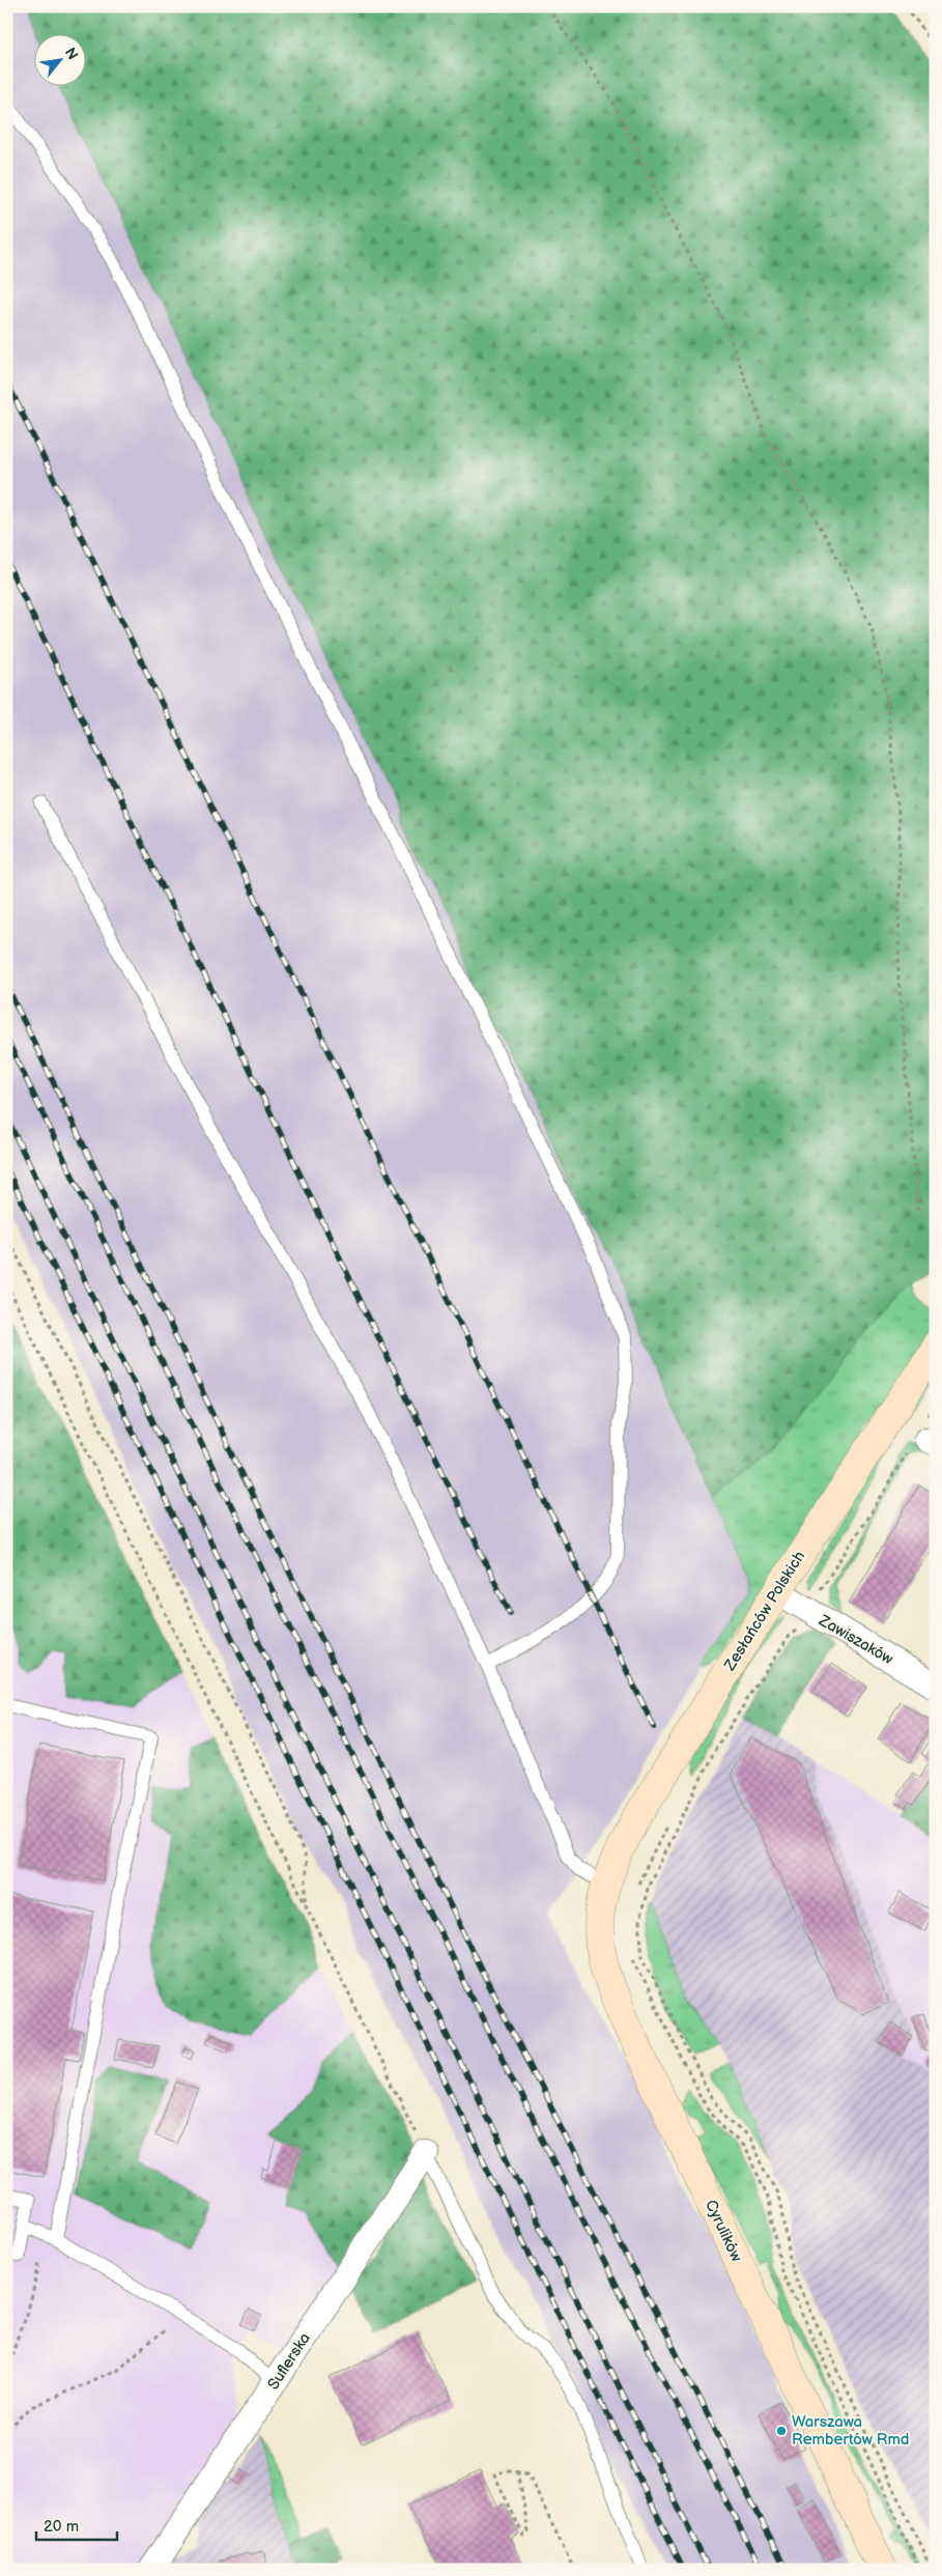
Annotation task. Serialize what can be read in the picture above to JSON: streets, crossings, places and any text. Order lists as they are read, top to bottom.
{
  "streets": {
    "main road": ["Zesłańców Polskich", "Cyrulików"],
    "street": ["Zawiszaków", "Suflerska"]
  },
  "crossings": [
    ["Zesłańców Polskich", "Zawiszaków"],
    ["Zesłańców Polskich", "Cyrulików"]
  ],
  "places": ["Warszawa Rembertów Rmd"],
  "scale_bar": "20 m",
  "north": "top right"
}
